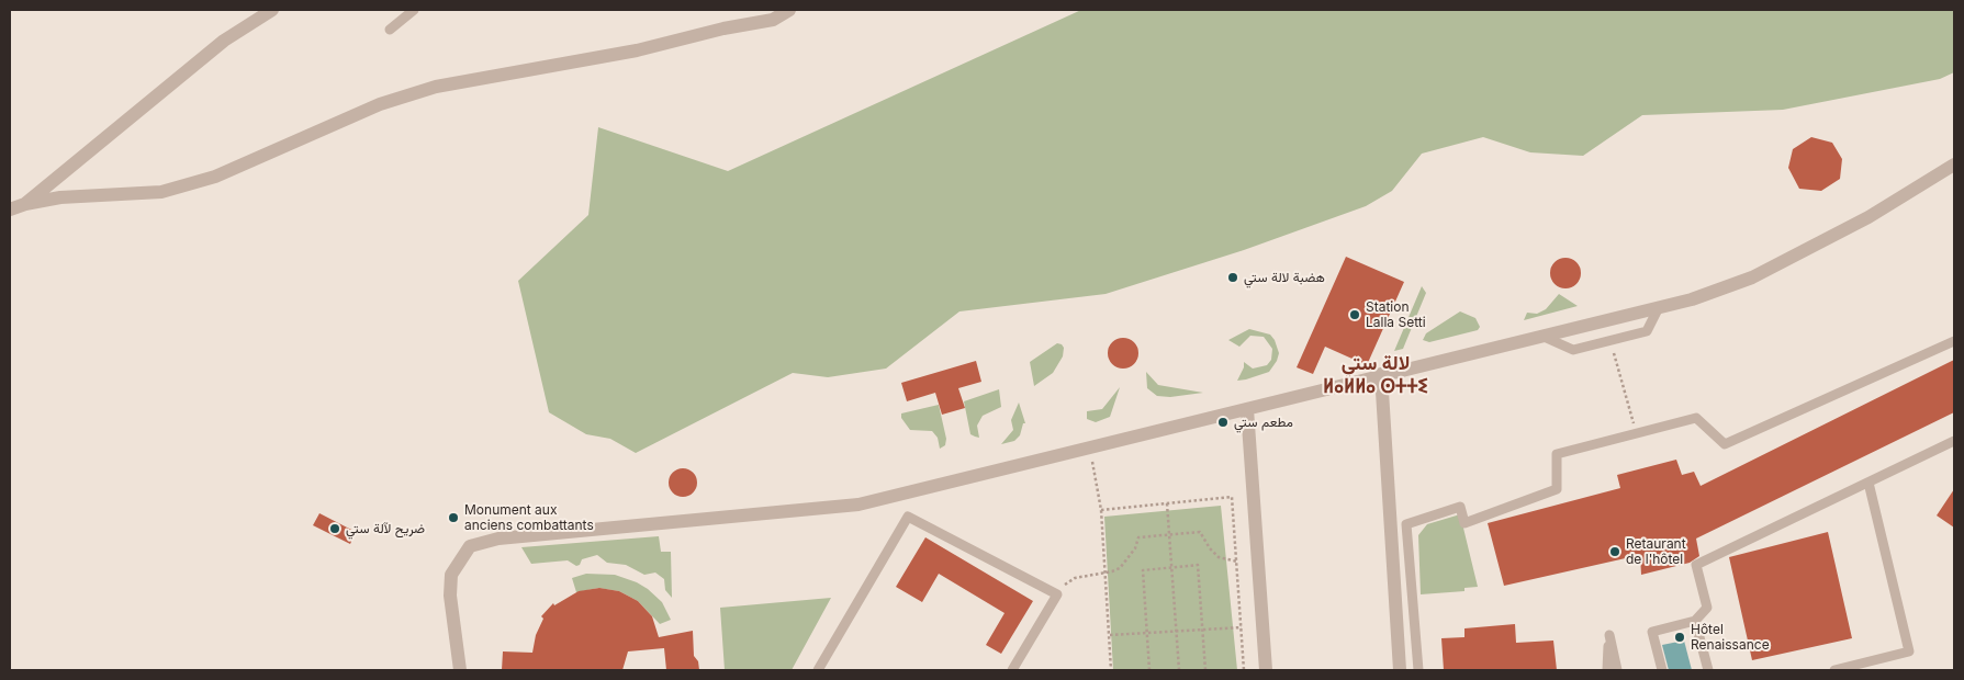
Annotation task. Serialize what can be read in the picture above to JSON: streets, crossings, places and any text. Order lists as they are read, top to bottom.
{
  "districts": ["لالة ستي ⵍⴰⵍⵍⴰ ⵙⵜⵜⵉ"],
  "places": [
    "هضبة لالة ستي",
    "Station Lalla Setti",
    "مطعم ستي",
    "Monument aux anciens combattants",
    "ضريح لآلة ستي",
    "Retaurant de l'hôtel",
    "Hôtel Renaissance"
  ]
}
